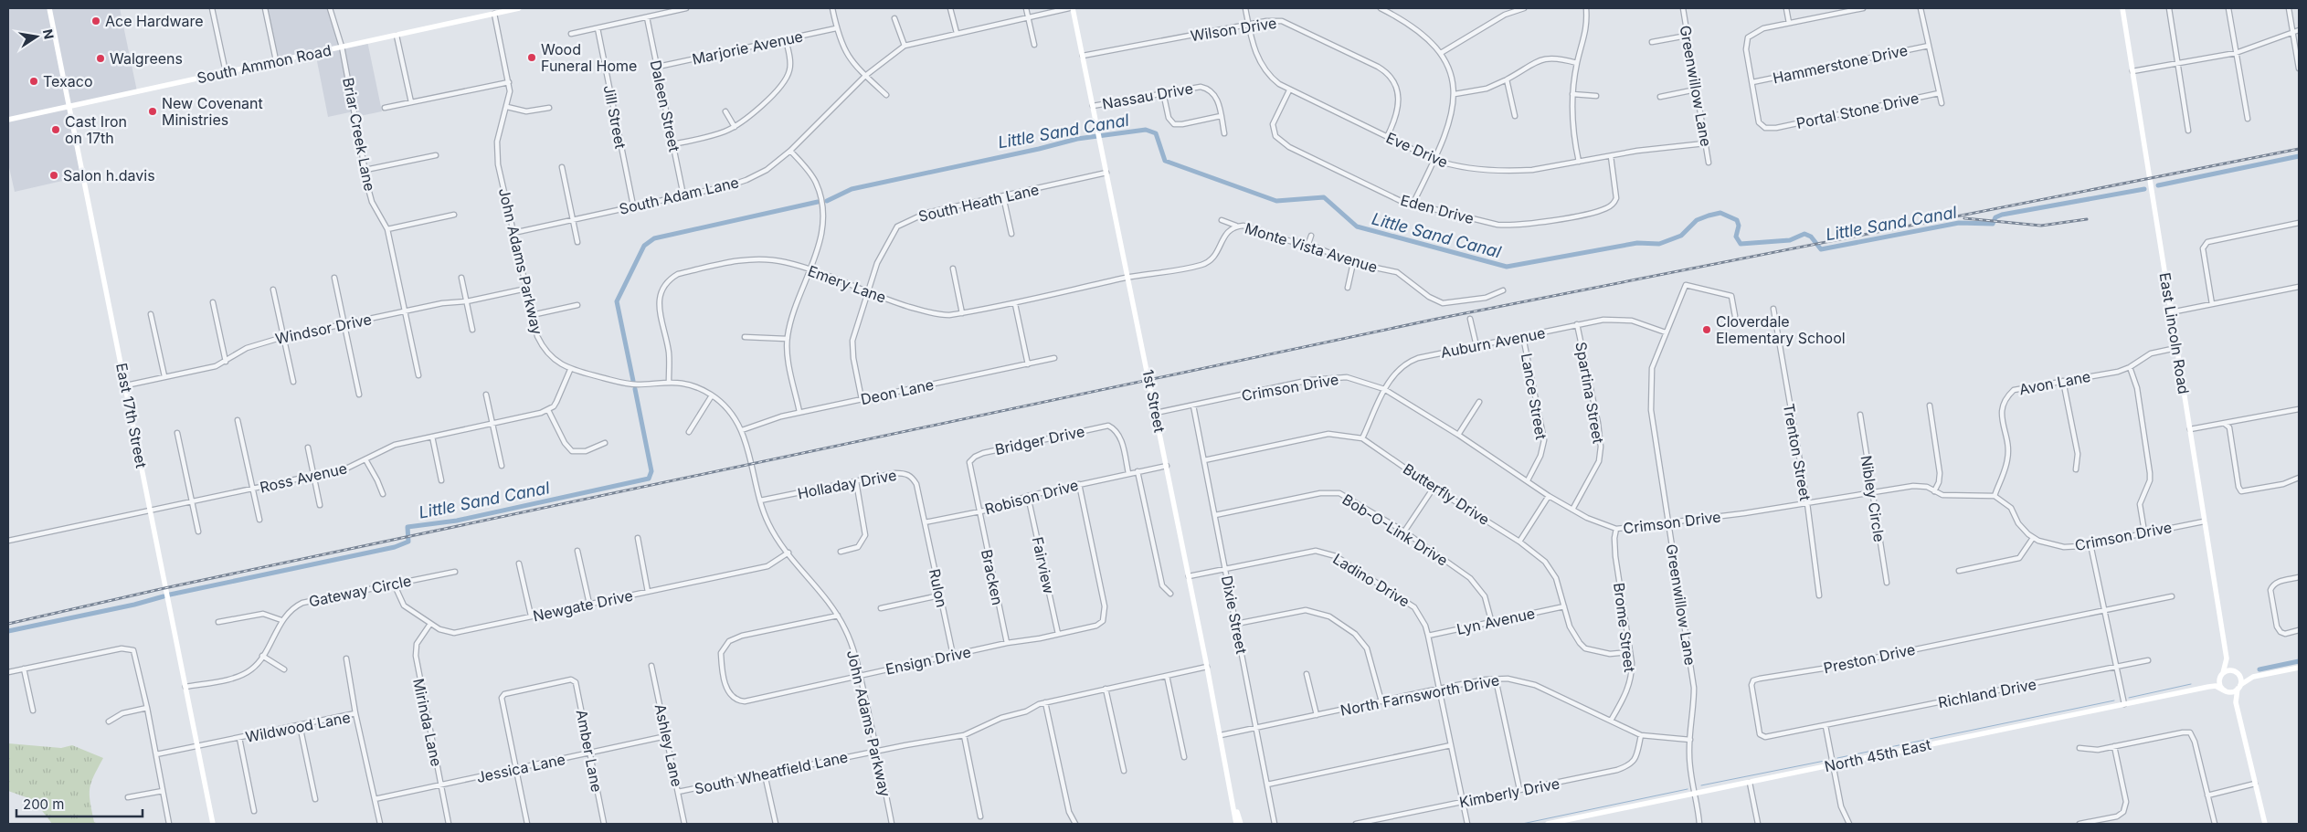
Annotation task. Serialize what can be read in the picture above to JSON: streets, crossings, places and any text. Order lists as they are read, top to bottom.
{
  "streets": {
    "main road": [
      "South Ammon Road",
      "East Lincoln Road",
      "1st Street",
      "East 17th Street",
      "North 45th East"
    ],
    "street": [
      "Wilson Drive",
      "Marjorie Avenue",
      "Hammerstone Drive",
      "Greenwillow Lane",
      "Nassau Drive",
      "Daleen Street",
      "Portal Stone Drive",
      "Jill Street",
      "Briar Creek Lane",
      "Eve Drive",
      "South Adam Lane",
      "South Heath Lane",
      "Eden Drive",
      "Monte Vista Avenue",
      "John Adams Parkway",
      "Emery Lane",
      "Windsor Drive",
      "Auburn Avenue",
      "Avon Lane",
      "Crimson Drive",
      "Deon Lane",
      "Spartina Street",
      "Lance Street",
      "Bridger Drive",
      "Trenton Street",
      "Ross Avenue",
      "Holladay Drive",
      "Butterfly Drive",
      "Robison Drive",
      "Nibley Circle",
      "Bob-O-Link Drive",
      "Fairview",
      "Bracken",
      "Ladino Drive",
      "Rulon",
      "Gateway Circle",
      "Newgate Drive",
      "Dixie Street",
      "Lyn Avenue",
      "Brome Street",
      "Preston Drive",
      "Ensign Drive",
      "Richland Drive",
      "North Farnsworth Drive",
      "Mirinda Lane",
      "Wildwood Lane",
      "Ashley Lane",
      "Amber Lane",
      "Jessica Lane",
      "South Wheatfield Lane",
      "Kimberly Drive"
    ]
  },
  "crossings": [
    ["Wilson Drive", "Eve Drive"],
    ["Wilson Drive", "1st Street"],
    ["Marjorie Avenue", "Daleen Street"],
    ["South Ammon Road", "Briar Creek Lane"],
    ["South Ammon Road", "John Adams Parkway"],
    ["South Ammon Road", "East 17th Street"],
    ["Hammerstone Drive", "Portal Stone Drive"],
    ["Greenwillow Lane", "Eve Drive"],
    ["Greenwillow Lane", "Auburn Avenue"],
    ["Greenwillow Lane", "Crimson Drive"],
    ["Greenwillow Lane", "North Farnsworth Drive"],
    ["Greenwillow Lane", "North 45th East"],
    ["Nassau Drive", "1st Street"],
    ["Daleen Street", "South Adam Lane"],
    ["Jill Street", "South Adam Lane"],
    ["Briar Creek Lane", "Windsor Drive"],
    ["Eve Drive", "Eden Drive"],
    ["South Adam Lane", "John Adams Parkway"],
    ["South Heath Lane", "Emery Lane"],
    ["South Heath Lane", "Deon Lane"],
    ["South Heath Lane", "1st Street"],
    ["Monte Vista Avenue", "Emery Lane"],
    ["Monte Vista Avenue", "1st Street"],
    ["John Adams Parkway", "Emery Lane"],
    ["John Adams Parkway", "Windsor Drive"],
    ["John Adams Parkway", "Deon Lane"],
    ["John Adams Parkway", "Holladay Drive"],
    ["John Adams Parkway", "Newgate Drive"],
    ["John Adams Parkway", "Ensign Drive"],
    ["John Adams Parkway", "South Wheatfield Lane"],
    ["Emery Lane", "1st Street"],
    ["Windsor Drive", "East 17th Street"],
    ["East Lincoln Road", "Avon Lane"],
    ["East Lincoln Road", "Crimson Drive"],
    ["East Lincoln Road", "North 45th East"],
    ["Auburn Avenue", "Crimson Drive"],
    ["Auburn Avenue", "Spartina Street"],
    ["Auburn Avenue", "Lance Street"],
    ["Auburn Avenue", "Butterfly Drive"],
    ["Avon Lane", "Crimson Drive"],
    ["Crimson Drive", "Spartina Street"],
    ["Crimson Drive", "Lance Street"],
    ["Crimson Drive", "1st Street"],
    ["Crimson Drive", "Trenton Street"],
    ["Crimson Drive", "Nibley Circle"],
    ["Crimson Drive", "Dixie Street"],
    ["Crimson Drive", "Brome Street"],
    ["1st Street", "Robison Drive"],
    ["1st Street", "Ladino Drive"],
    ["1st Street", "North Farnsworth Drive"],
    ["1st Street", "South Wheatfield Lane"],
    ["East 17th Street", "Ross Avenue"],
    ["East 17th Street", "Gateway Circle"],
    ["East 17th Street", "Wildwood Lane"],
    ["Bridger Drive", "Robison Drive"],
    ["Bridger Drive", "Bracken"],
    ["Holladay Drive", "Robison Drive"],
    ["Holladay Drive", "Rulon"],
    ["Butterfly Drive", "Dixie Street"],
    ["Butterfly Drive", "Lyn Avenue"],
    ["Butterfly Drive", "Brome Street"],
    ["Robison Drive", "Fairview"],
    ["Robison Drive", "Bracken"],
    ["Robison Drive", "Rulon"],
    ["Robison Drive", "Ensign Drive"],
    ["Bob-O-Link Drive", "Dixie Street"],
    ["Bob-O-Link Drive", "Lyn Avenue"],
    ["Fairview", "Ensign Drive"],
    ["Bracken", "Ensign Drive"],
    ["Ladino Drive", "Dixie Street"],
    ["Ladino Drive", "Lyn Avenue"],
    ["Ladino Drive", "North Farnsworth Drive"],
    ["Ladino Drive", "Kimberly Drive"],
    ["Rulon", "Ensign Drive"],
    ["Gateway Circle", "Newgate Drive"],
    ["Newgate Drive", "Mirinda Lane"],
    ["Dixie Street", "North Farnsworth Drive"],
    ["Brome Street", "North Farnsworth Drive"],
    ["Preston Drive", "Richland Drive"],
    ["North Farnsworth Drive", "Kimberly Drive"],
    ["Mirinda Lane", "Jessica Lane"],
    ["Wildwood Lane", "Jessica Lane"],
    ["Ashley Lane", "Jessica Lane"],
    ["Ashley Lane", "South Wheatfield Lane"],
    ["Amber Lane", "Jessica Lane"]
  ],
  "water": ["Little Sand Canal"],
  "places": [
    "Ace Hardware",
    "Wood Funeral Home",
    "Walgreens",
    "Texaco",
    "New Covenant Ministries",
    "Cast Iron on 17th",
    "Salon h.davis",
    "Cloverdale Elementary School"
  ],
  "scale_bar": "200 m",
  "north": "right"
}
